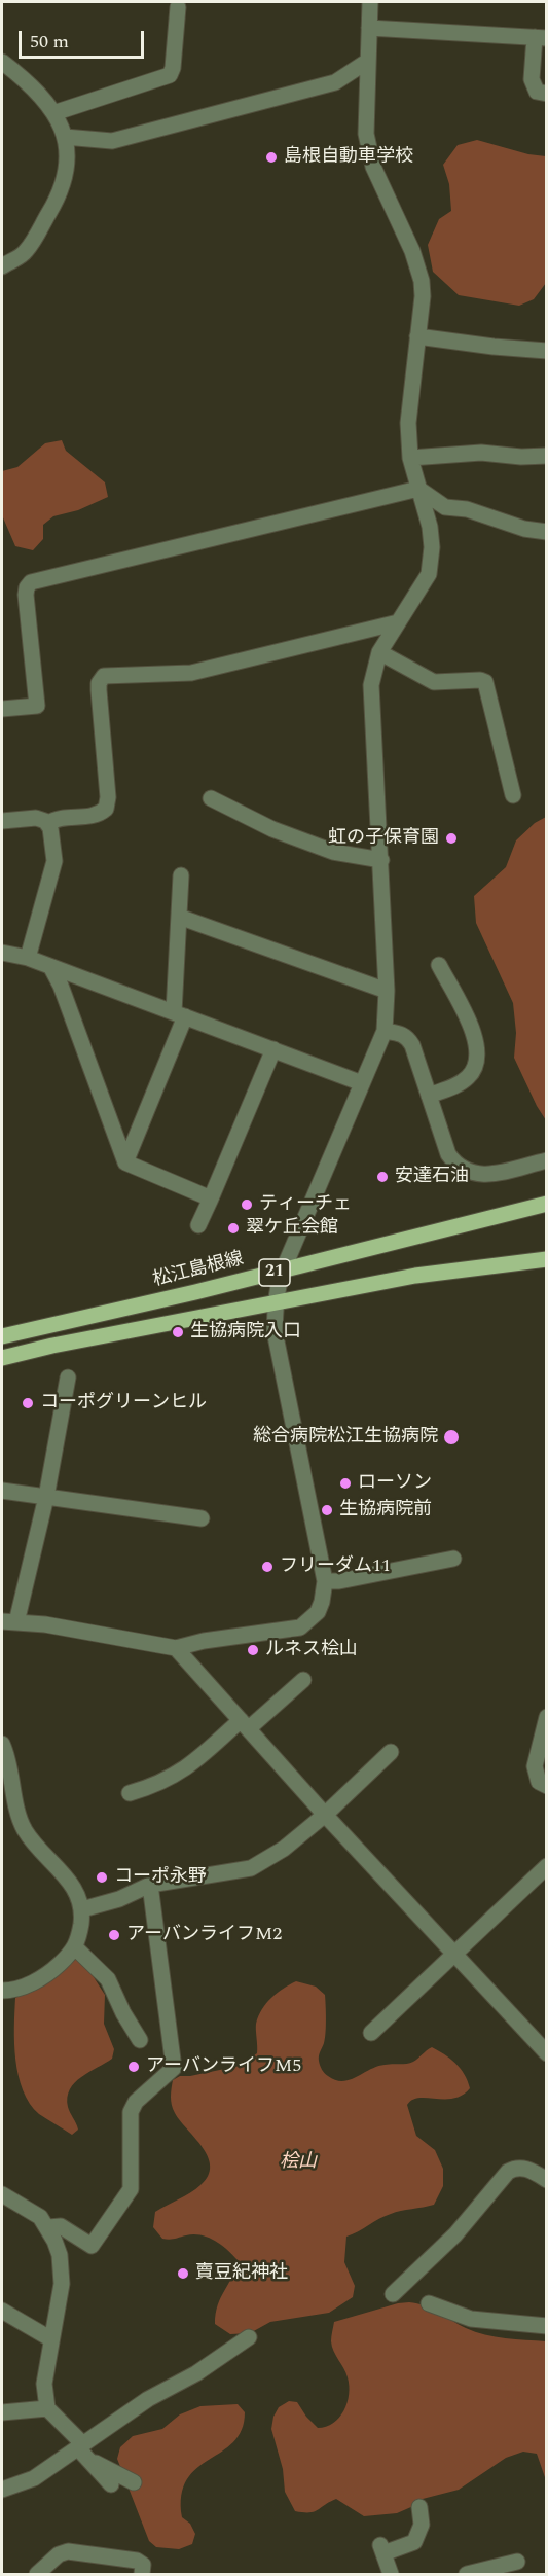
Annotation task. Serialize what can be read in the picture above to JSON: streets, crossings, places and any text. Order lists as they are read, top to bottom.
{
  "streets": {
    "main road": ["松江島根線", "21"]
  },
  "parks": ["桧山"],
  "places": [
    "島根自動車学校",
    "虹の子保育園",
    "安達石油",
    "ティーチェ",
    "翠ケ丘会館",
    "生協病院入口",
    "コーポグリーンヒル",
    "総合病院松江生協病院",
    "ローソン",
    "生協病院前",
    "フリーダム11",
    "ルネス桧山",
    "コーポ永野",
    "アーバンライフM2",
    "アーバンライフM5",
    "賣豆紀神社"
  ],
  "scale_bar": "50 m"
}
